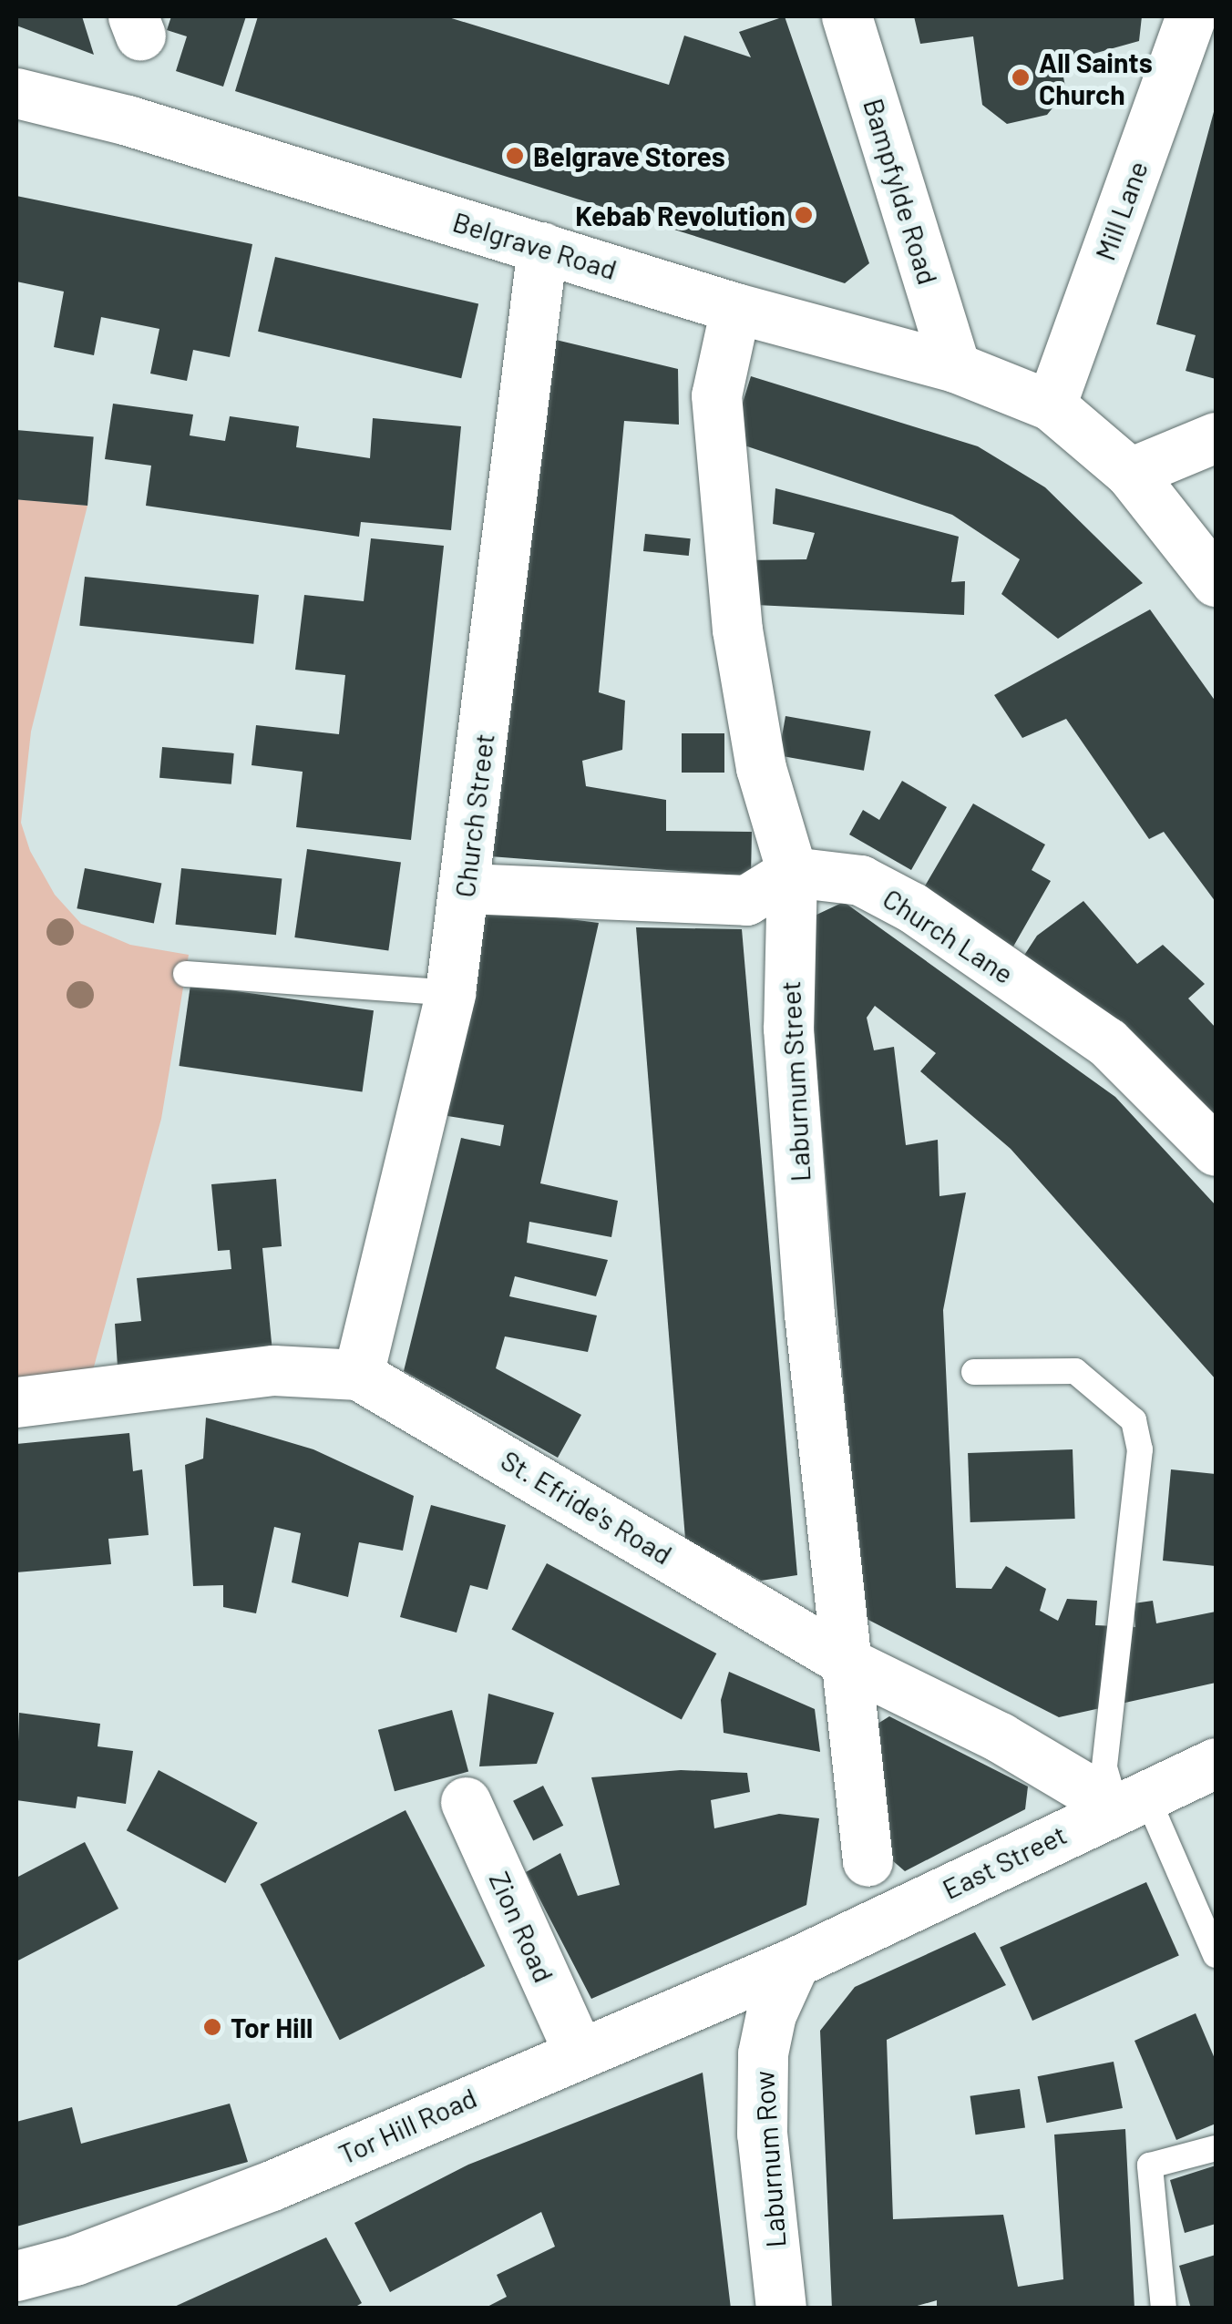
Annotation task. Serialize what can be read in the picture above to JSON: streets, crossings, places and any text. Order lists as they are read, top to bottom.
{
  "streets": {
    "street": [
      "Bampfylde Road",
      "Mill Lane",
      "Belgrave Road",
      "Church Street",
      "Church Lane",
      "Laburnum Street",
      "St. Efride's Road",
      "East Street",
      "Zion Road",
      "Tor Hill Road",
      "Laburnum Row"
    ]
  },
  "crossings": [
    ["Bampfylde Road", "Belgrave Road"],
    ["Mill Lane", "Belgrave Road"],
    ["Belgrave Road", "Church Street"],
    ["Belgrave Road", "Laburnum Street"],
    ["Church Street", "St. Efride's Road"],
    ["Church Lane", "Laburnum Street"],
    ["Laburnum Street", "St. Efride's Road"],
    ["St. Efride's Road", "East Street"],
    ["East Street", "Tor Hill Road"],
    ["East Street", "Laburnum Row"],
    ["Zion Road", "Tor Hill Road"],
    ["Tor Hill Road", "Laburnum Row"]
  ],
  "places": [
    "All Saints Church",
    "Belgrave Stores",
    "Kebab Revolution",
    "Tor Hill"
  ]
}
